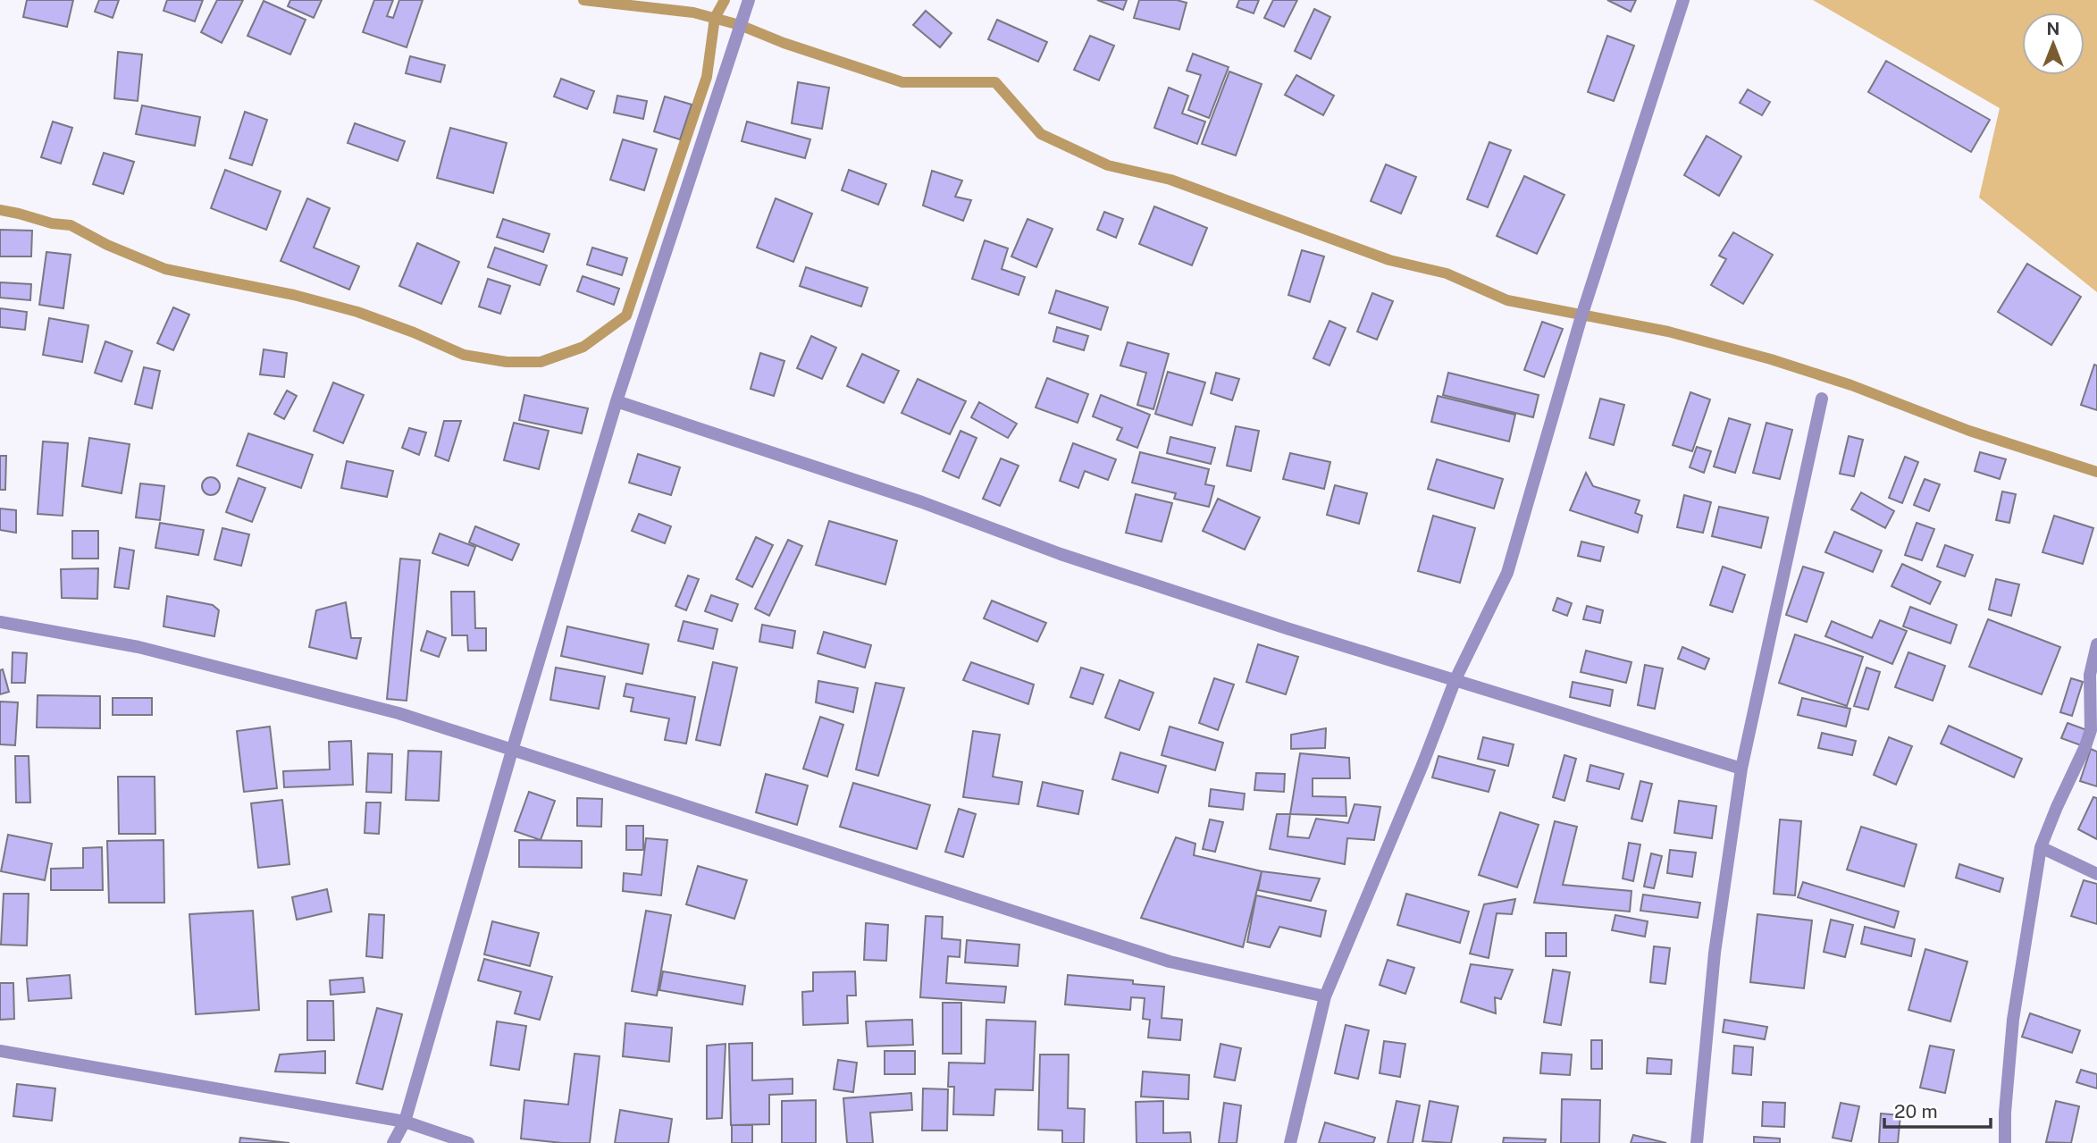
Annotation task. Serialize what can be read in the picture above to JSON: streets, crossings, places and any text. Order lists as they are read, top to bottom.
{
  "scale_bar": "20 m",
  "north": "top"
}
